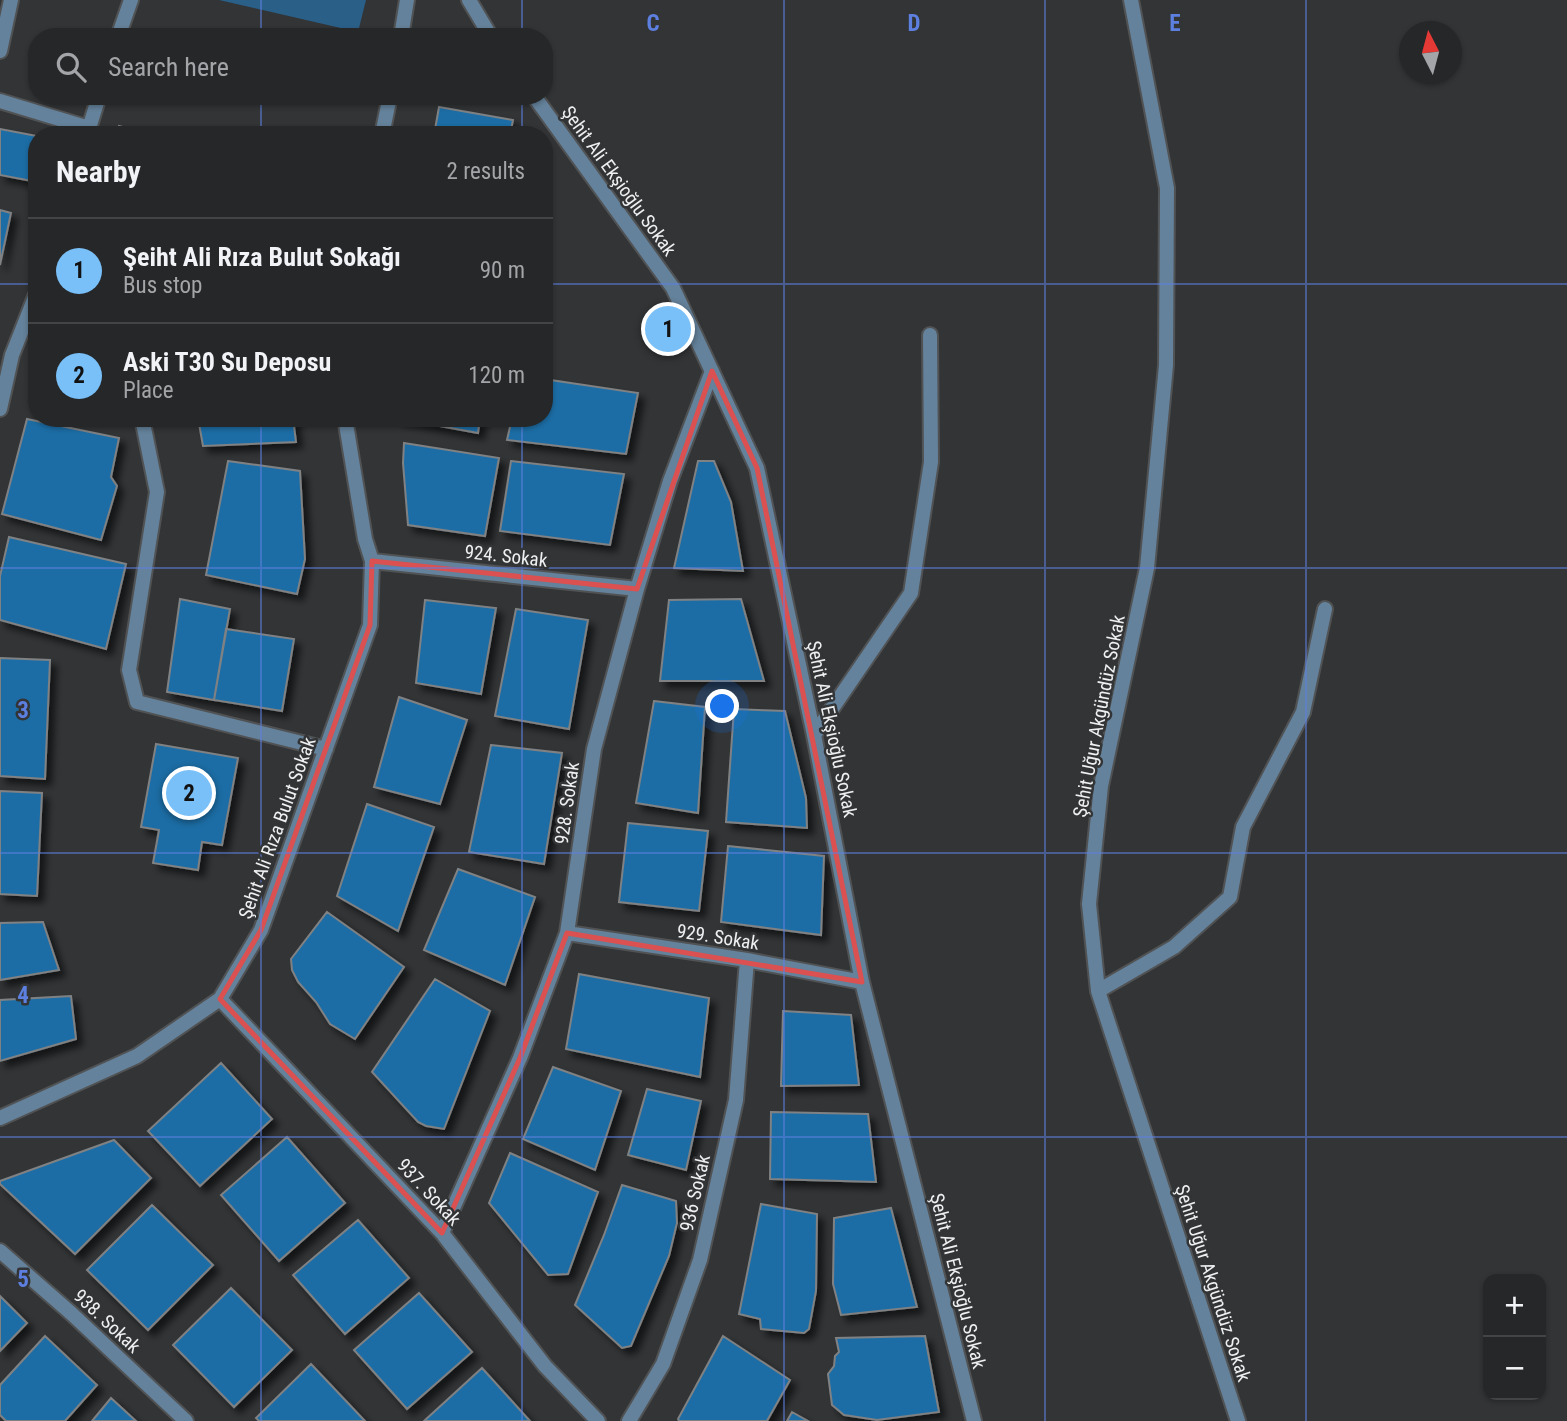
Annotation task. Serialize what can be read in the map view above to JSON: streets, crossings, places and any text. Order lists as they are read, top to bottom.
{
  "streets": {
    "street": [
      "Şehit Ali Ekşioğlu Sokak",
      "924. Sokak",
      "Şehit Uğur Akgündüz Sokak",
      "928. Sokak",
      "Şehit Ali Rıza Bulut Sokak",
      "929. Sokak",
      "937. Sokak",
      "936 Sokak",
      "938. Sokak"
    ]
  },
  "crossings": [
    ["Şehit Ali Ekşioğlu Sokak", "928. Sokak"],
    ["Şehit Ali Ekşioğlu Sokak", "929. Sokak"],
    ["924. Sokak", "928. Sokak"],
    ["924. Sokak", "Şehit Ali Rıza Bulut Sokak"],
    ["928. Sokak", "929. Sokak"],
    ["928. Sokak", "937. Sokak"],
    ["Şehit Ali Rıza Bulut Sokak", "937. Sokak"],
    ["929. Sokak", "936 Sokak"]
  ],
  "north": "top",
  "page": {
    "search": "Search here",
    "heading": ["Nearby", "2 results"],
    "list": [
      {
        "mark": "1",
        "name": "Şeiht Ali Rıza Bulut Sokağı",
        "note": "Bus stop",
        "value": "90 m"
      },
      {
        "mark": "2",
        "name": "Aski T30 Su Deposu",
        "note": "Place",
        "value": "120 m"
      }
    ],
    "pins": ["1", "2"],
    "map_buttons": ["+", "−"]
  },
  "grid": {
    "columns": ["C", "D", "E"],
    "rows": ["3", "4", "5"]
  }
}
